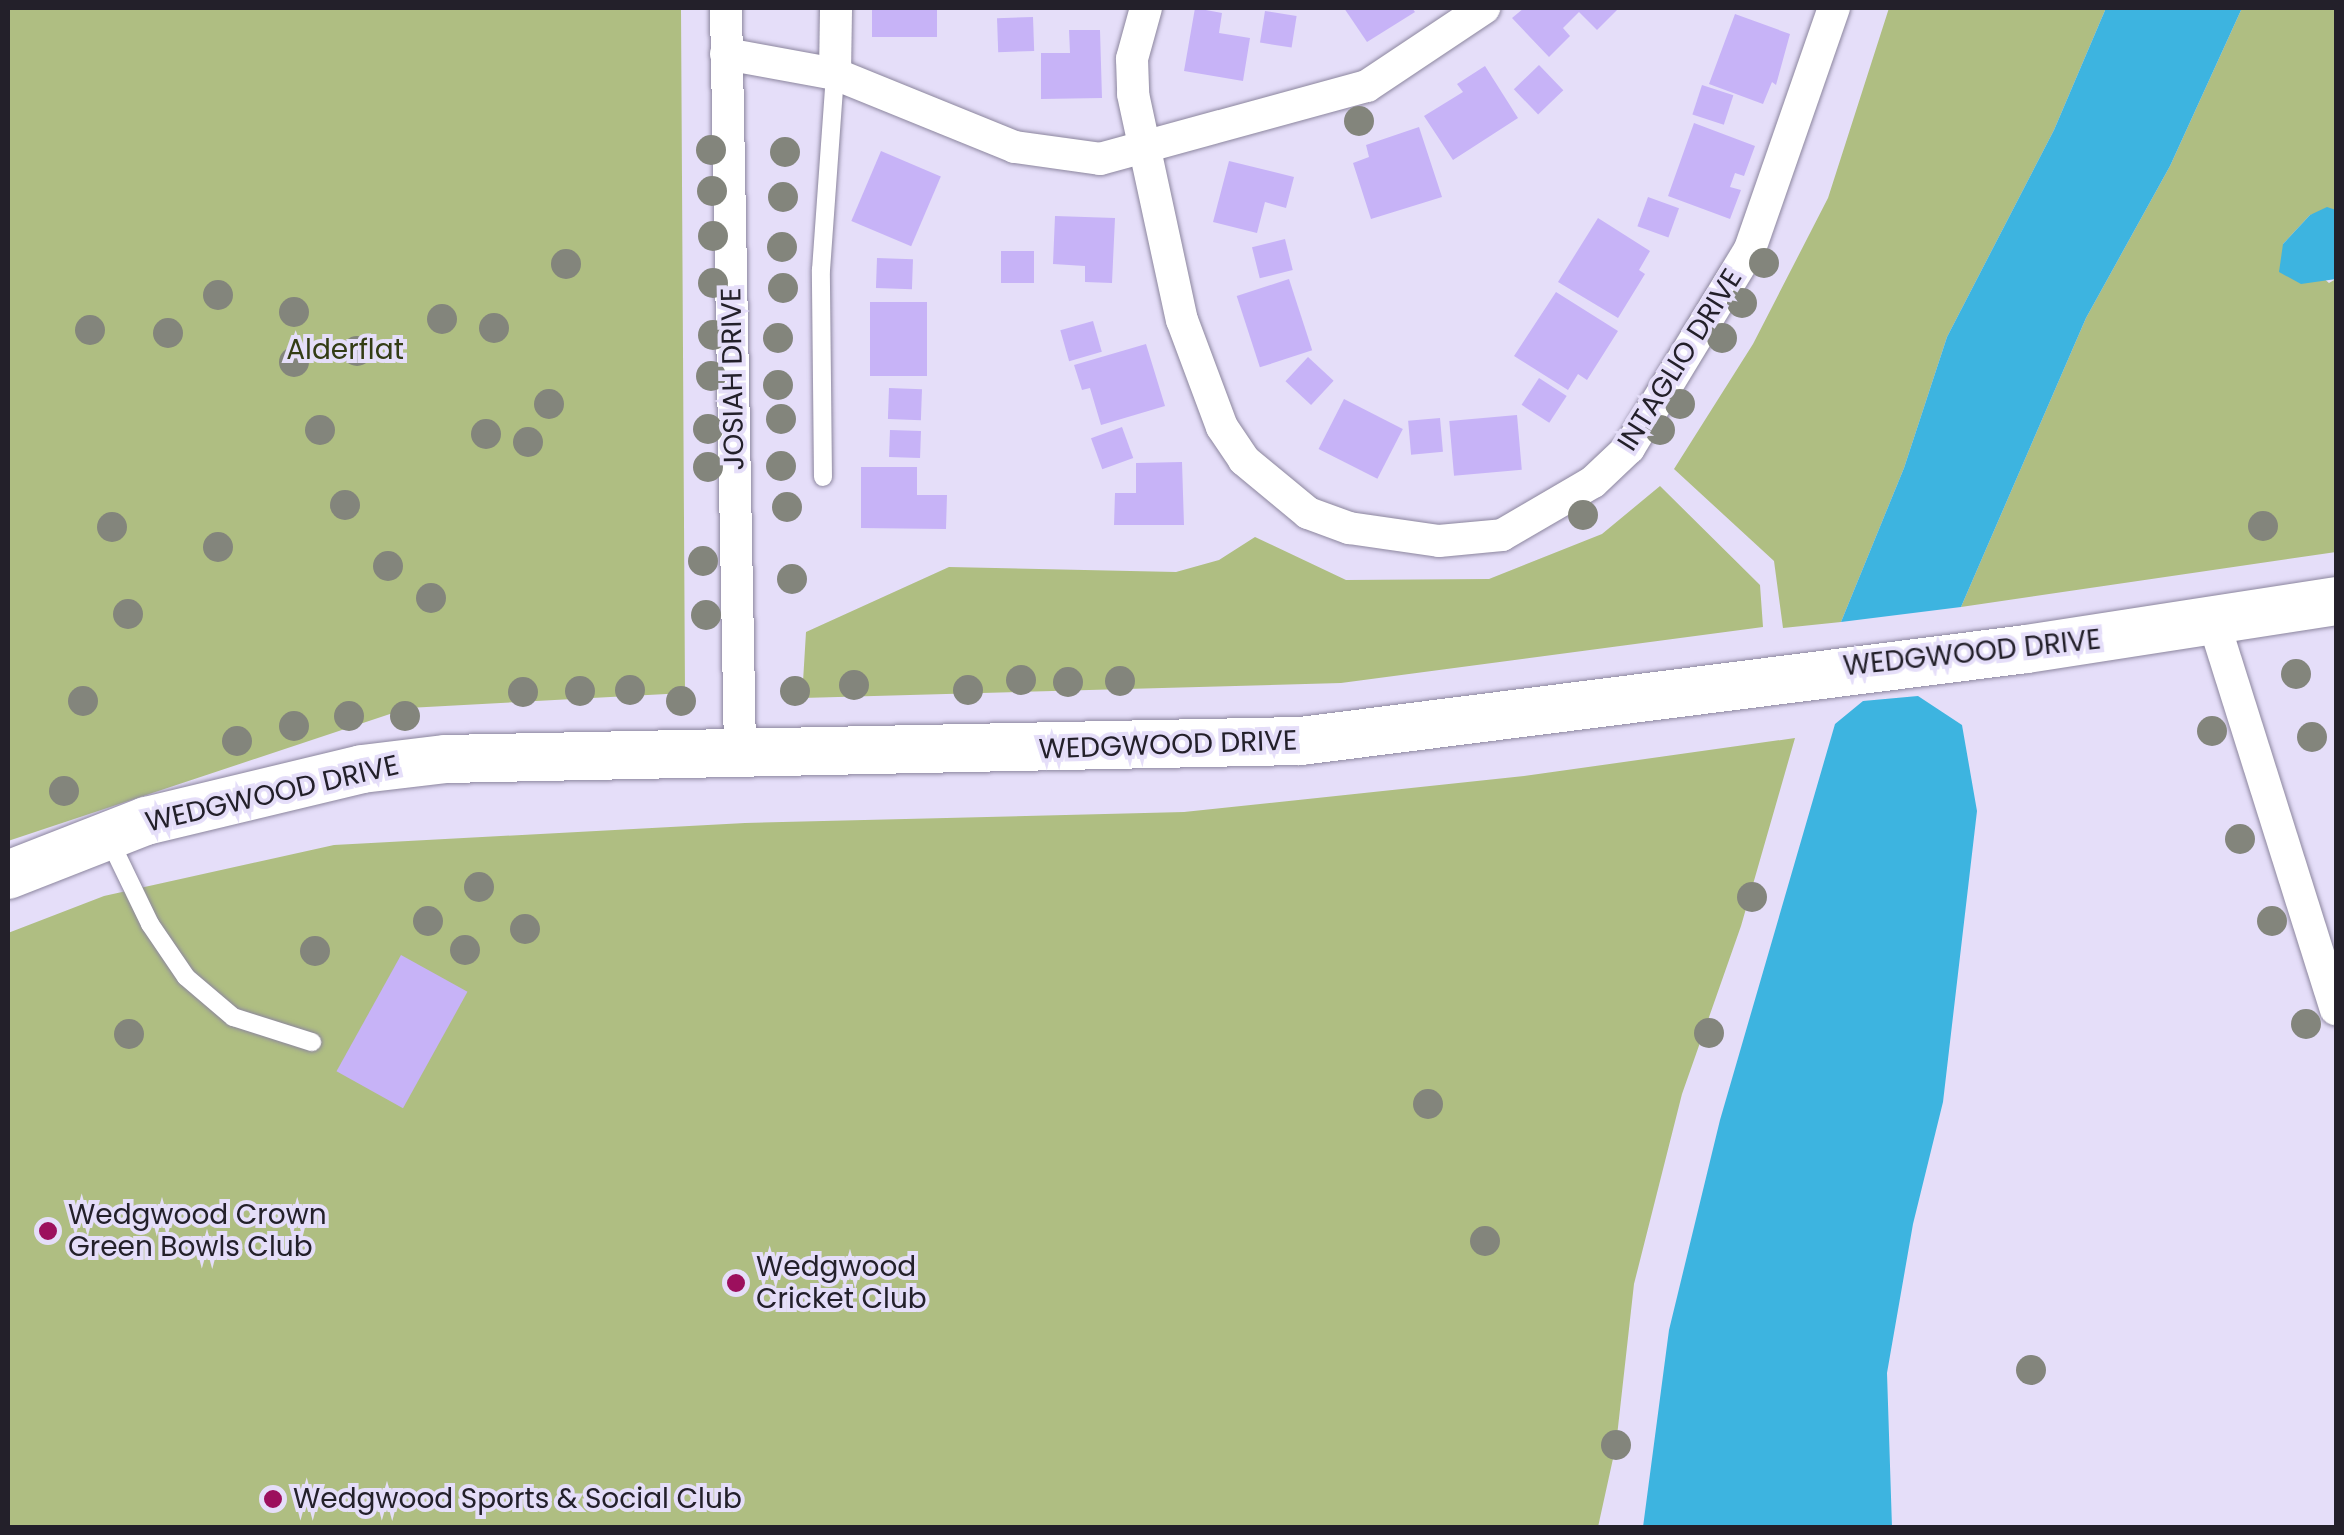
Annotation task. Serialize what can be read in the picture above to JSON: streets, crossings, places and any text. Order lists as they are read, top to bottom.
{
  "streets": {
    "street": ["INTAGLIO DRIVE", "JOSIAH DRIVE", "WEDGWOOD DRIVE"]
  },
  "crossings": [
    ["JOSIAH DRIVE", "WEDGWOOD DRIVE"]
  ],
  "parks": ["Alderflat"],
  "places": ["Wedgwood Crown Green Bowls Club", "Wedgwood Cricket Club", "Wedgwood Sports & Social Club"]
}
